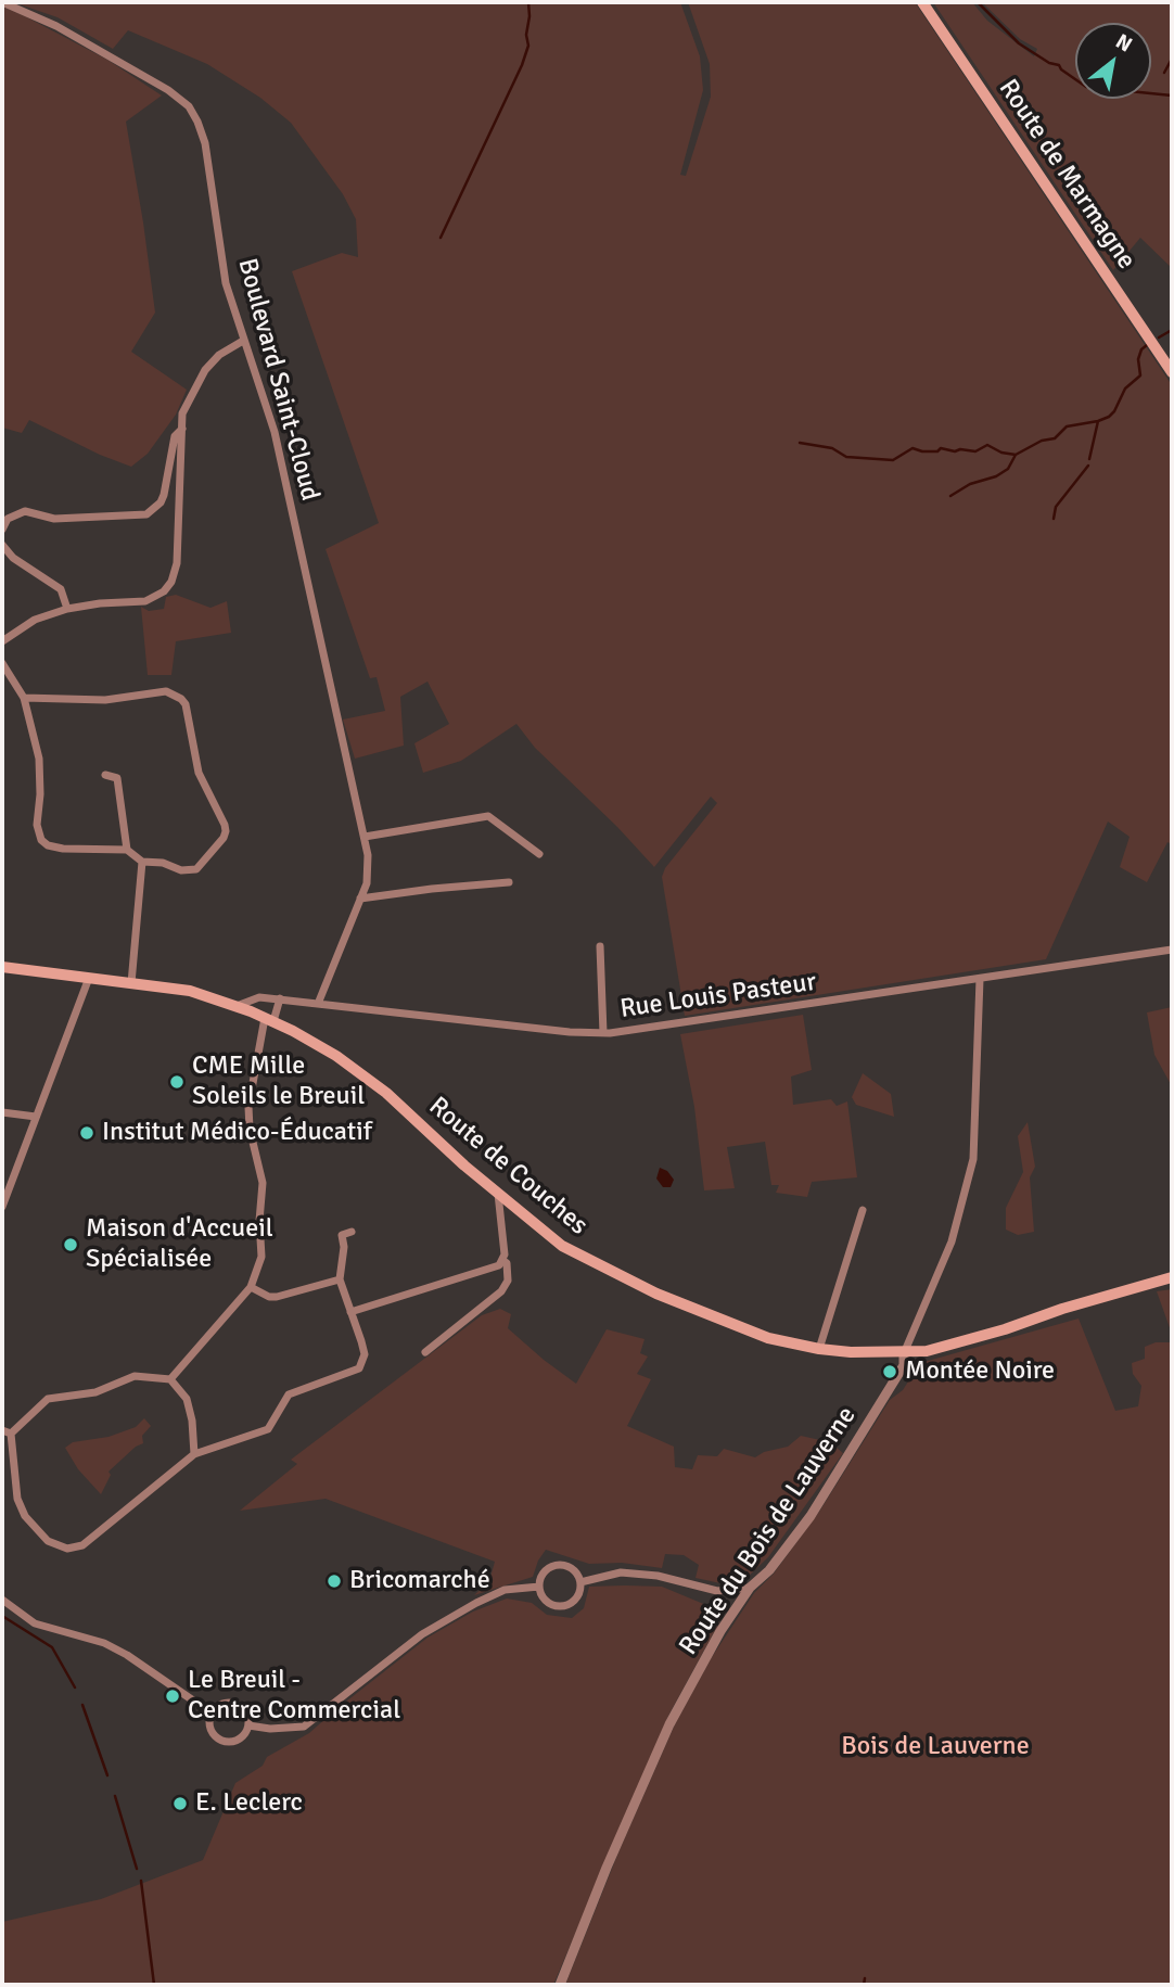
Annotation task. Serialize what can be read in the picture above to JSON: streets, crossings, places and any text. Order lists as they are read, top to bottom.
{
  "streets": {
    "main road": ["Route de Marmagne", "Route de Couches"],
    "street": ["Boulevard Saint-Cloud", "Rue Louis Pasteur", "Route du Bois de Lauverne"]
  },
  "crossings": [
    ["Boulevard Saint-Cloud", "Rue Louis Pasteur"],
    ["Rue Louis Pasteur", "Route de Couches"],
    ["Route de Couches", "Route du Bois de Lauverne"]
  ],
  "parks": ["Bois de Lauverne"],
  "places": [
    "CME Mille Soleils le Breuil",
    "Institut Médico-Éducatif",
    "Maison d'Accueil Spécialisée",
    "Montée Noire",
    "Bricomarché",
    "Le Breuil - Centre Commercial",
    "E. Leclerc"
  ],
  "north": "top right"
}
